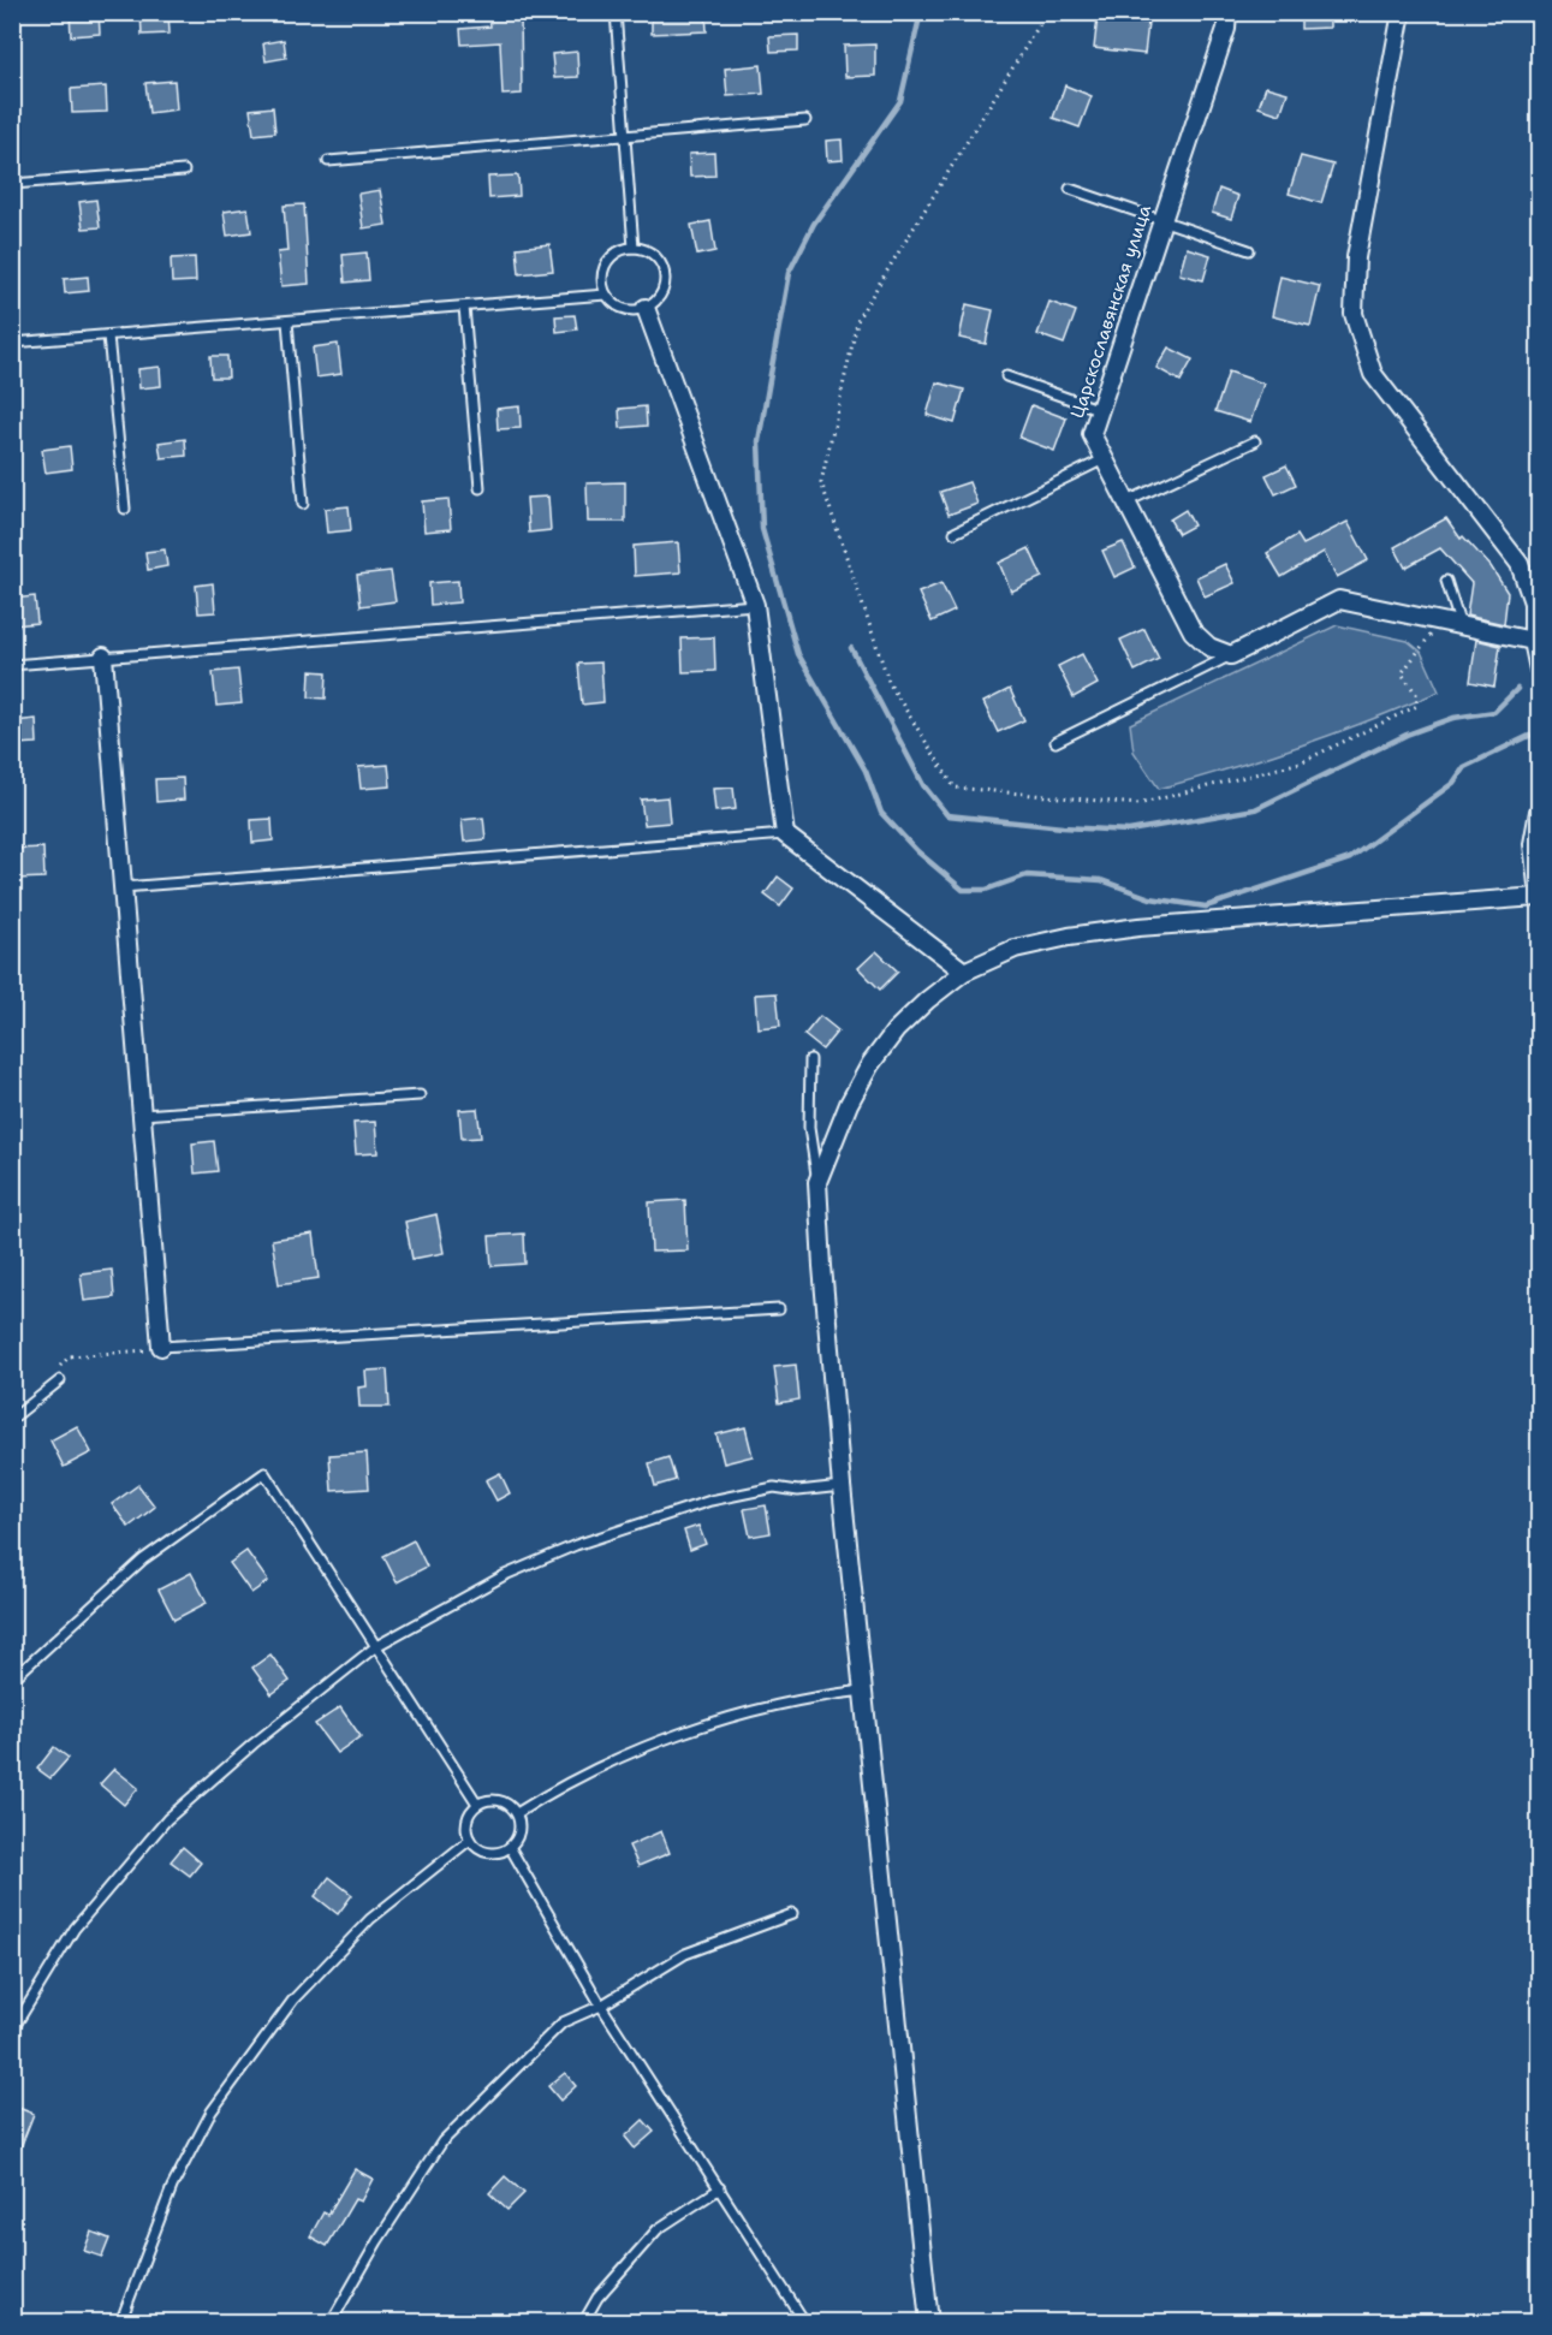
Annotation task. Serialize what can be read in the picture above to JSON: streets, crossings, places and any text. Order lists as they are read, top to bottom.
{
  "streets": {
    "street": ["Царскославянская улица"]
  }
}
